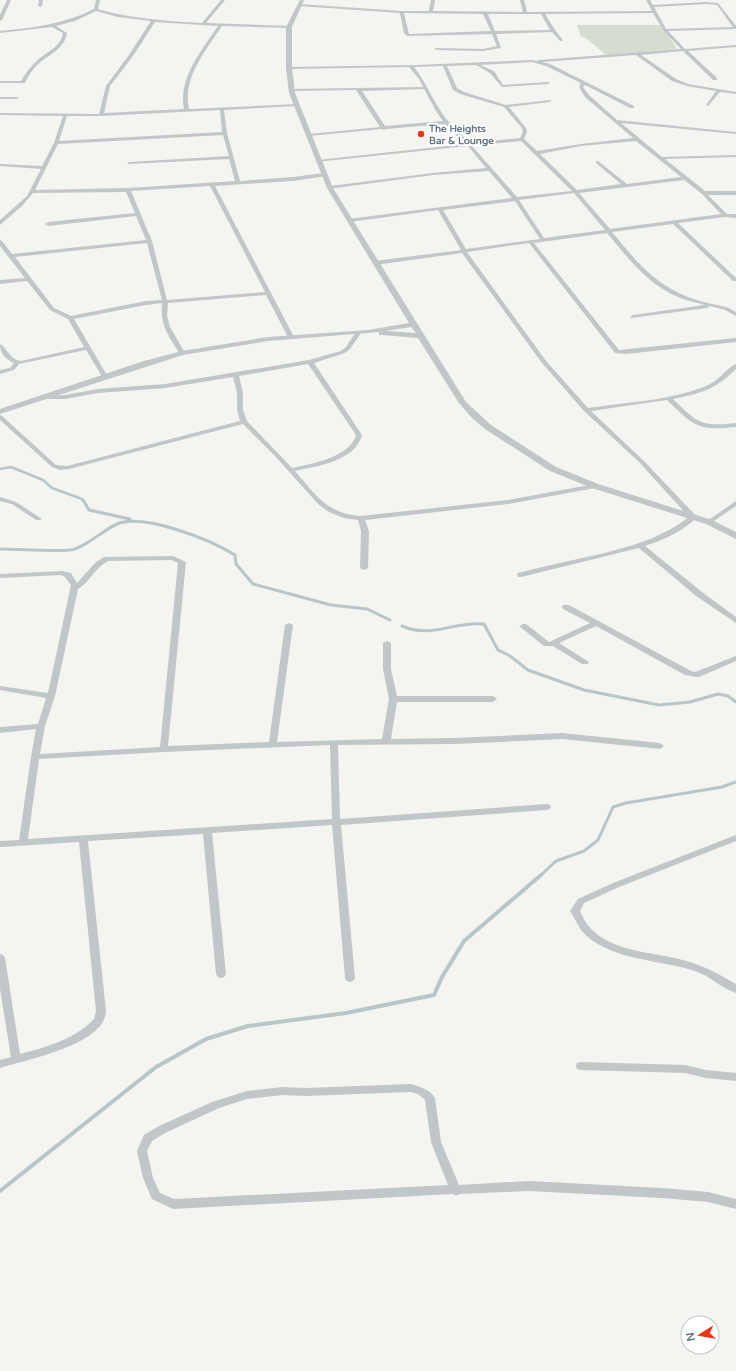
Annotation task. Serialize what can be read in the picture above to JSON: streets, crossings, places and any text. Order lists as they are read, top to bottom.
{
  "places": ["The Heights Bar & Lounge"],
  "north": "left"
}
